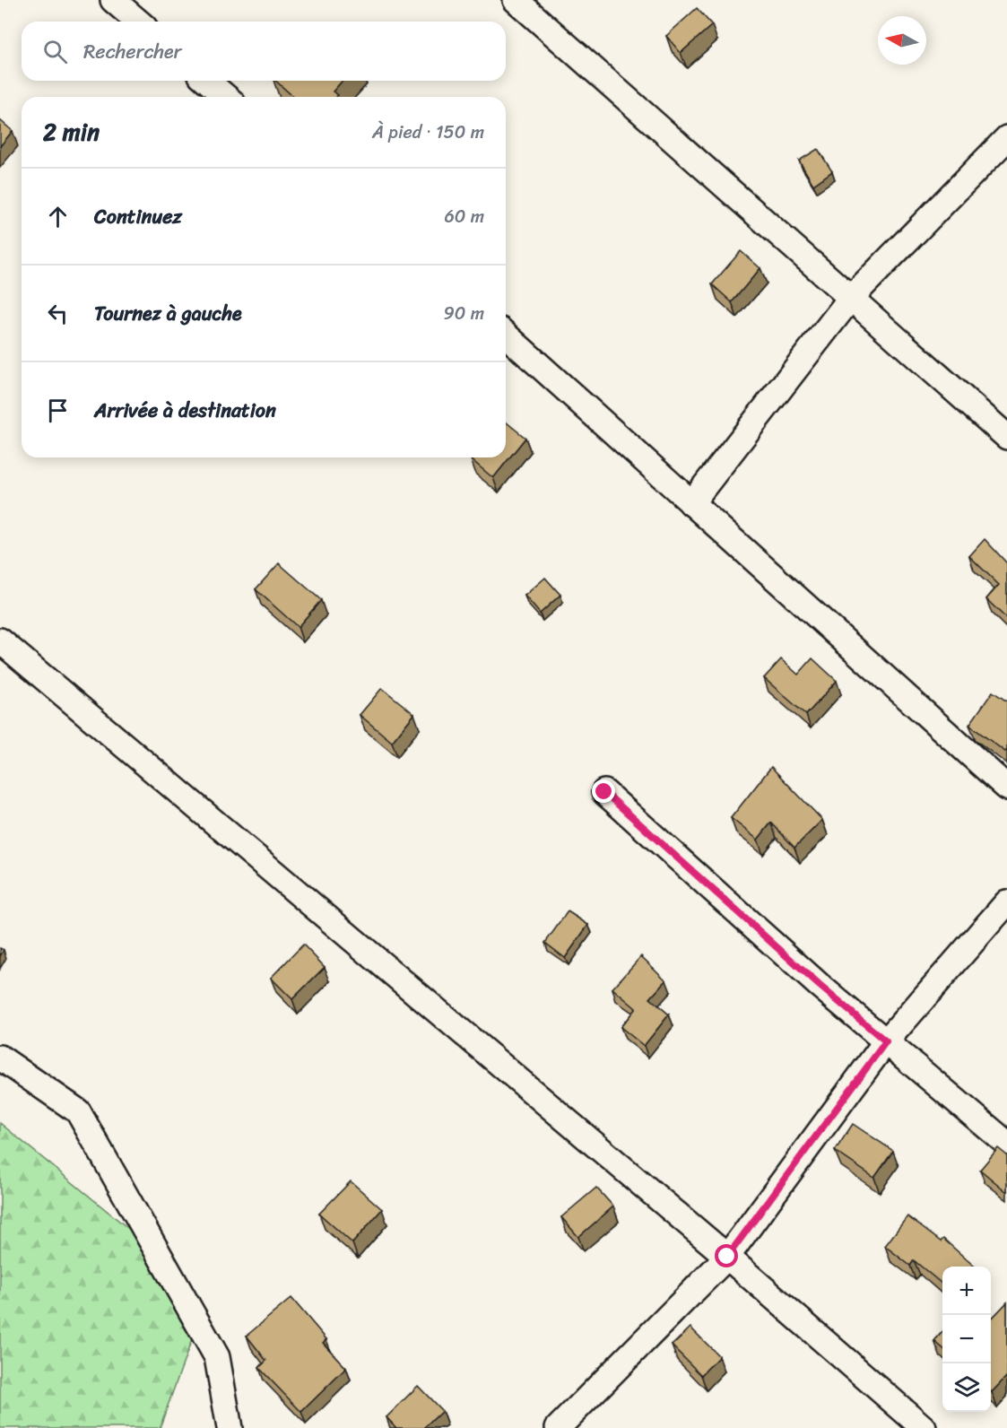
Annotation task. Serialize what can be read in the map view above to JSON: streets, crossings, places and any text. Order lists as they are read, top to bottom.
{
  "north": "left",
  "page": {
    "search": "Rechercher",
    "heading": ["2 min", "À pied · 150 m"],
    "list": [
      ["Continuez", "60 m"],
      ["Tournez à gauche", "90 m"],
      "Arrivée à destination"
    ],
    "map_buttons": ["+", "−"]
  }
}
